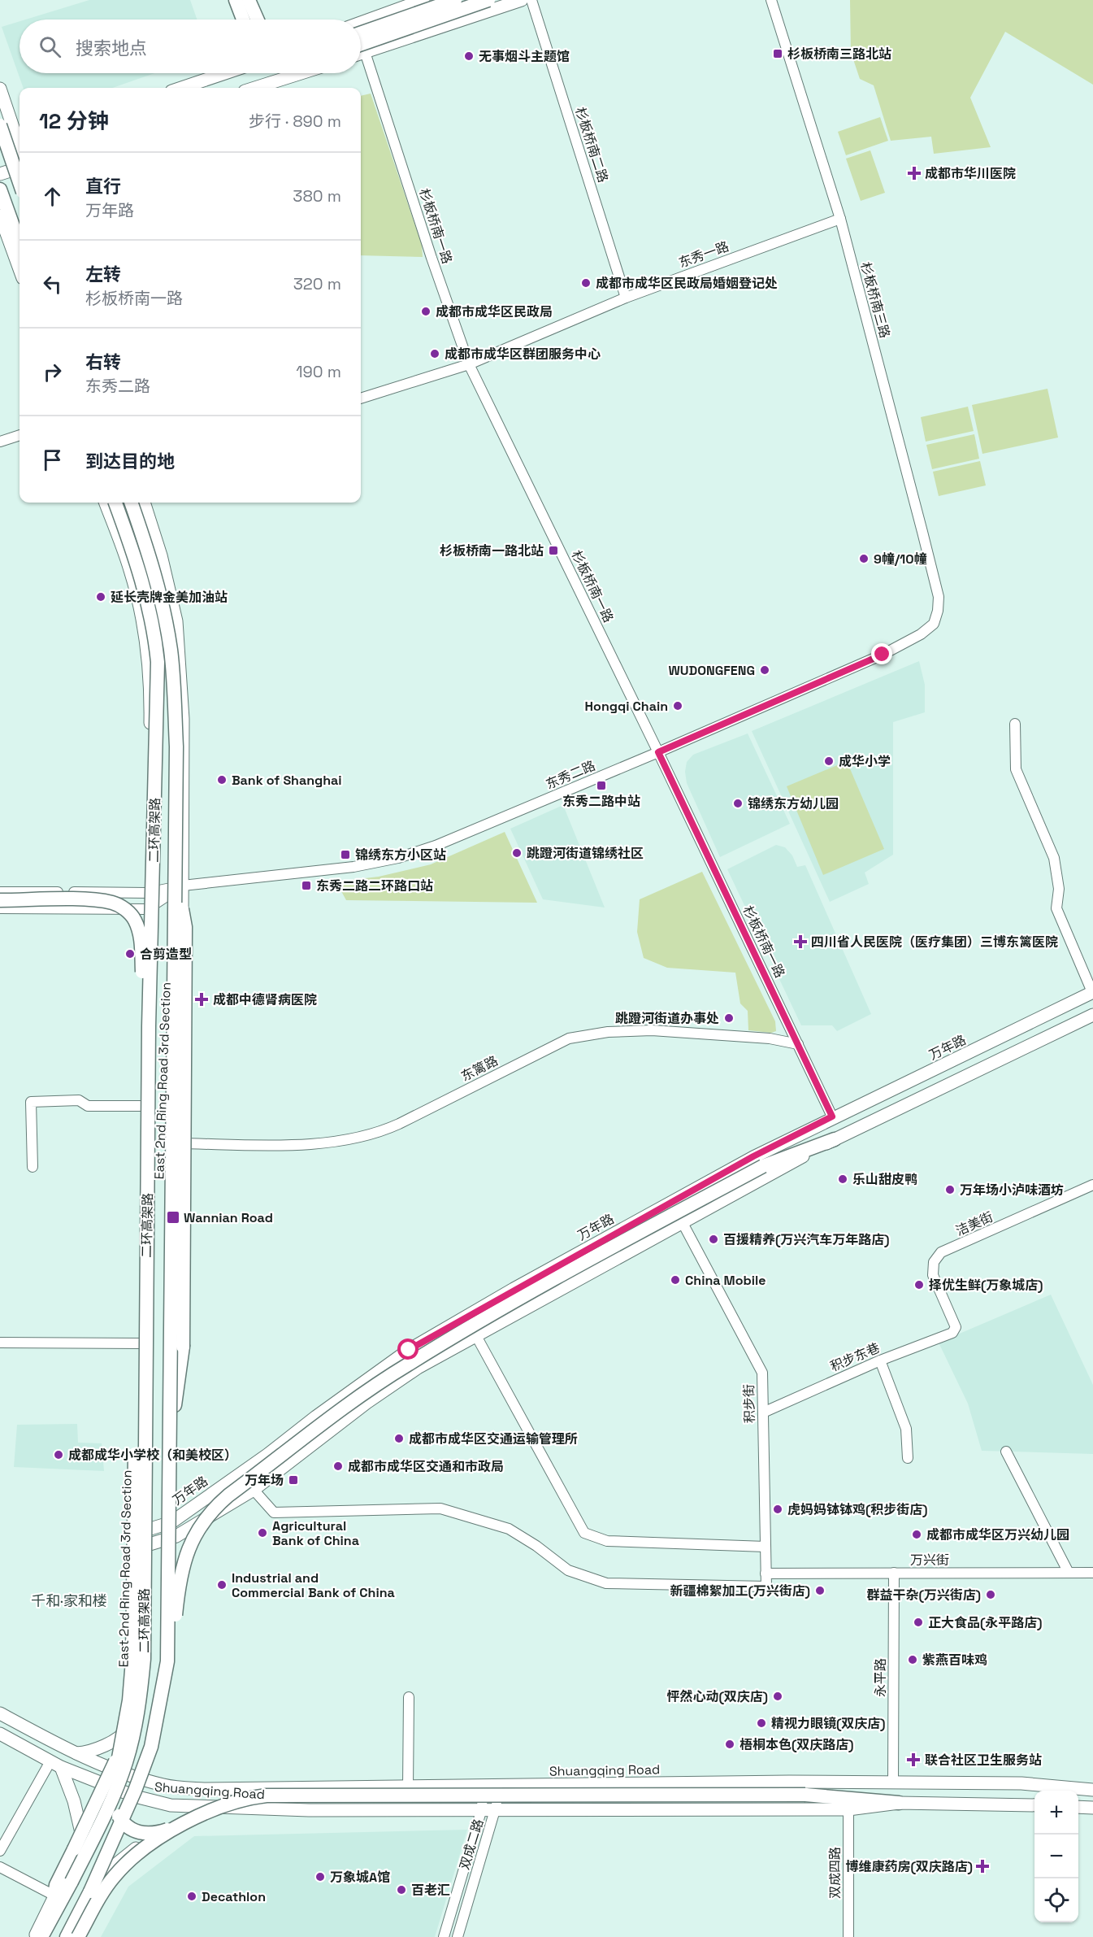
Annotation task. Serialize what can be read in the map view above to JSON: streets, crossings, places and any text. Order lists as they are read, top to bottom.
{
  "streets": {
    "highway": ["二环高架路"],
    "main road": ["万年路", "East 2nd Ring Road 3rd Section", "Shuangqing Road"],
    "street": [
      "杉板桥南二路",
      "杉板桥南一路",
      "东秀一路",
      "杉板桥南三路",
      "东秀二路",
      "东篱路",
      "洁美街",
      "积步东巷",
      "积步街",
      "万兴街",
      "永平路",
      "双成二路",
      "双成四路"
    ]
  },
  "crossings": [
    ["杉板桥南二路", "东秀一路"],
    ["杉板桥南一路", "东秀一路"],
    ["杉板桥南一路", "东秀二路"],
    ["杉板桥南一路", "万年路"],
    ["杉板桥南一路", "东篱路"],
    ["东秀一路", "杉板桥南三路"],
    ["杉板桥南三路", "东秀二路"],
    ["东秀二路", "二环高架路"],
    ["东秀二路", "East 2nd Ring Road 3rd Section"],
    ["二环高架路", "East 2nd Ring Road 3rd Section"],
    ["万年路", "East 2nd Ring Road 3rd Section"],
    ["东篱路", "East 2nd Ring Road 3rd Section"],
    ["East 2nd Ring Road 3rd Section", "Shuangqing Road"],
    ["洁美街", "积步东巷"],
    ["积步东巷", "积步街"],
    ["积步街", "万兴街"],
    ["万兴街", "永平路"],
    ["永平路", "Shuangqing Road"],
    ["Shuangqing Road", "双成二路"],
    ["Shuangqing Road", "双成四路"]
  ],
  "districts": ["千和·家和楼"],
  "places": {
    "transit": [
      "杉板桥南三路北站",
      "杉板桥南一路北站",
      "东秀二路中站",
      "锦绣东方小区站",
      "东秀二路二环路口站",
      "Wannian Road",
      "万年场"
    ],
    "other": [
      "无事烟斗主题馆",
      "成都市成华区民政局婚姻登记处",
      "成都市成华区民政局",
      "成都市成华区群团服务中心",
      "9幢/10幢",
      "延长壳牌金美加油站",
      "WUDONGFENG",
      "Hongqi Chain",
      "成华小学",
      "Bank of Shanghai",
      "锦绣东方幼儿园",
      "跳蹬河街道锦绣社区",
      "合剪造型",
      "跳蹬河街道办事处",
      "乐山甜皮鸭",
      "万年场小泸味酒坊",
      "百援精养(万兴汽车万年路店)",
      "China Mobile",
      "择优生鲜(万象城店)",
      "成都市成华区交通运输管理所",
      "成都成华小学校（和美校区）",
      "成都市成华区交通和市政局",
      "虎妈妈钵钵鸡(积步街店)",
      "Agricultural Bank of China",
      "成都市成华区万兴幼儿园",
      "Industrial and Commercial Bank of China",
      "新疆棉絮加工(万兴街店)",
      "群益干杂(万兴街店)",
      "正大食品(永平路店)",
      "紫燕百味鸡",
      "怦然心动(双庆店)",
      "精视力眼镜(双庆店)",
      "梧桐本色(双庆路店)",
      "万象城A馆",
      "百老汇",
      "Decathlon"
    ],
    "health": [
      "成都市华川医院",
      "四川省人民医院（医疗集团）三博东篱医院",
      "成都中德肾病医院",
      "联合社区卫生服务站",
      "博维康药房(双庆路店)"
    ]
  },
  "page": {
    "search": "搜索地点",
    "heading": ["12 分钟", "步行 · 890 m"],
    "list": [
      ["直行", "万年路", "380 m"],
      ["左转", "杉板桥南一路", "320 m"],
      ["右转", "东秀二路", "190 m"],
      "到达目的地"
    ],
    "map_buttons": ["+", "−"]
  }
}
